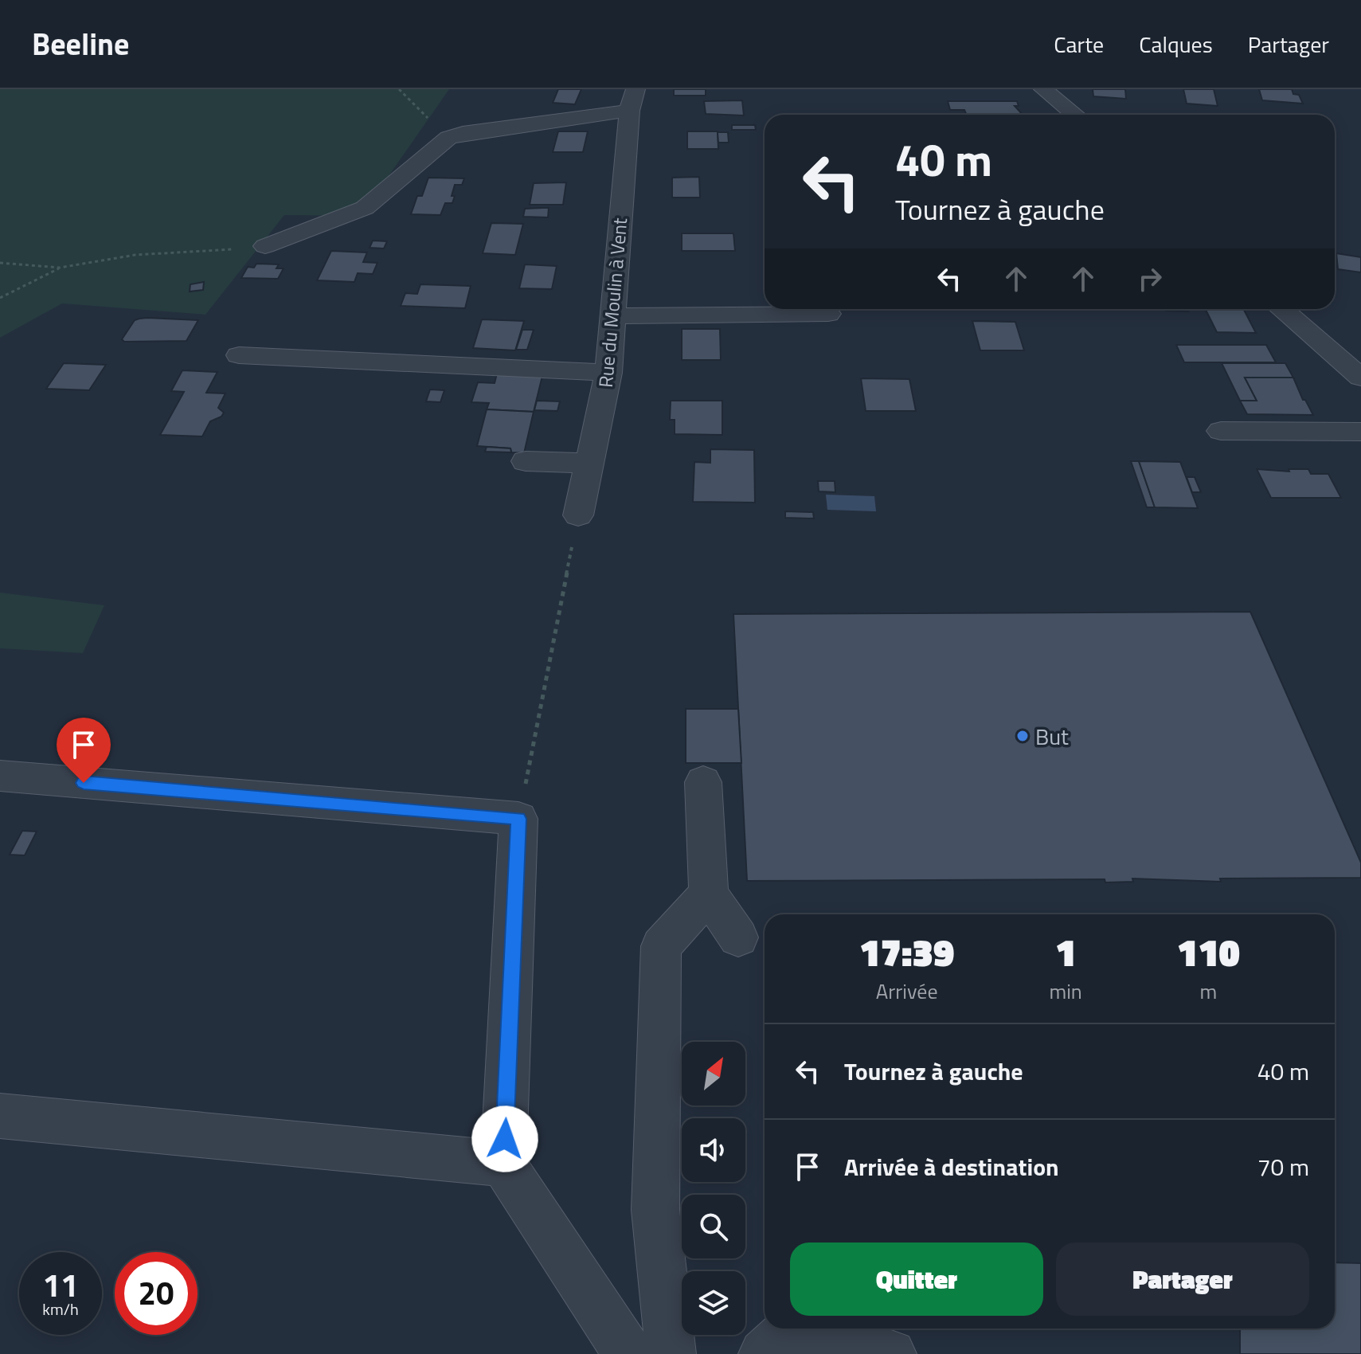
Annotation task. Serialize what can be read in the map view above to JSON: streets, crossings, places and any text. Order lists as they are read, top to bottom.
{
  "streets": {
    "street": ["Rue du Moulin à Vent"]
  },
  "places": ["But"],
  "north": "top right",
  "page": {
    "header": "Beeline",
    "nav": ["Carte", "Calques", "Partager"],
    "turn": ["40 m", "Tournez à gauche"],
    "eta": [
      "17:39",
      "Arrivée",
      "1",
      "min",
      "110",
      "m"
    ],
    "list": [
      {
        "name": "Tournez à gauche",
        "value": "40 m"
      },
      {
        "name": "Arrivée à destination",
        "value": "70 m"
      }
    ],
    "buttons": ["Quitter", "Partager"],
    "speed": "11 km/h",
    "limit": "20"
  }
}
